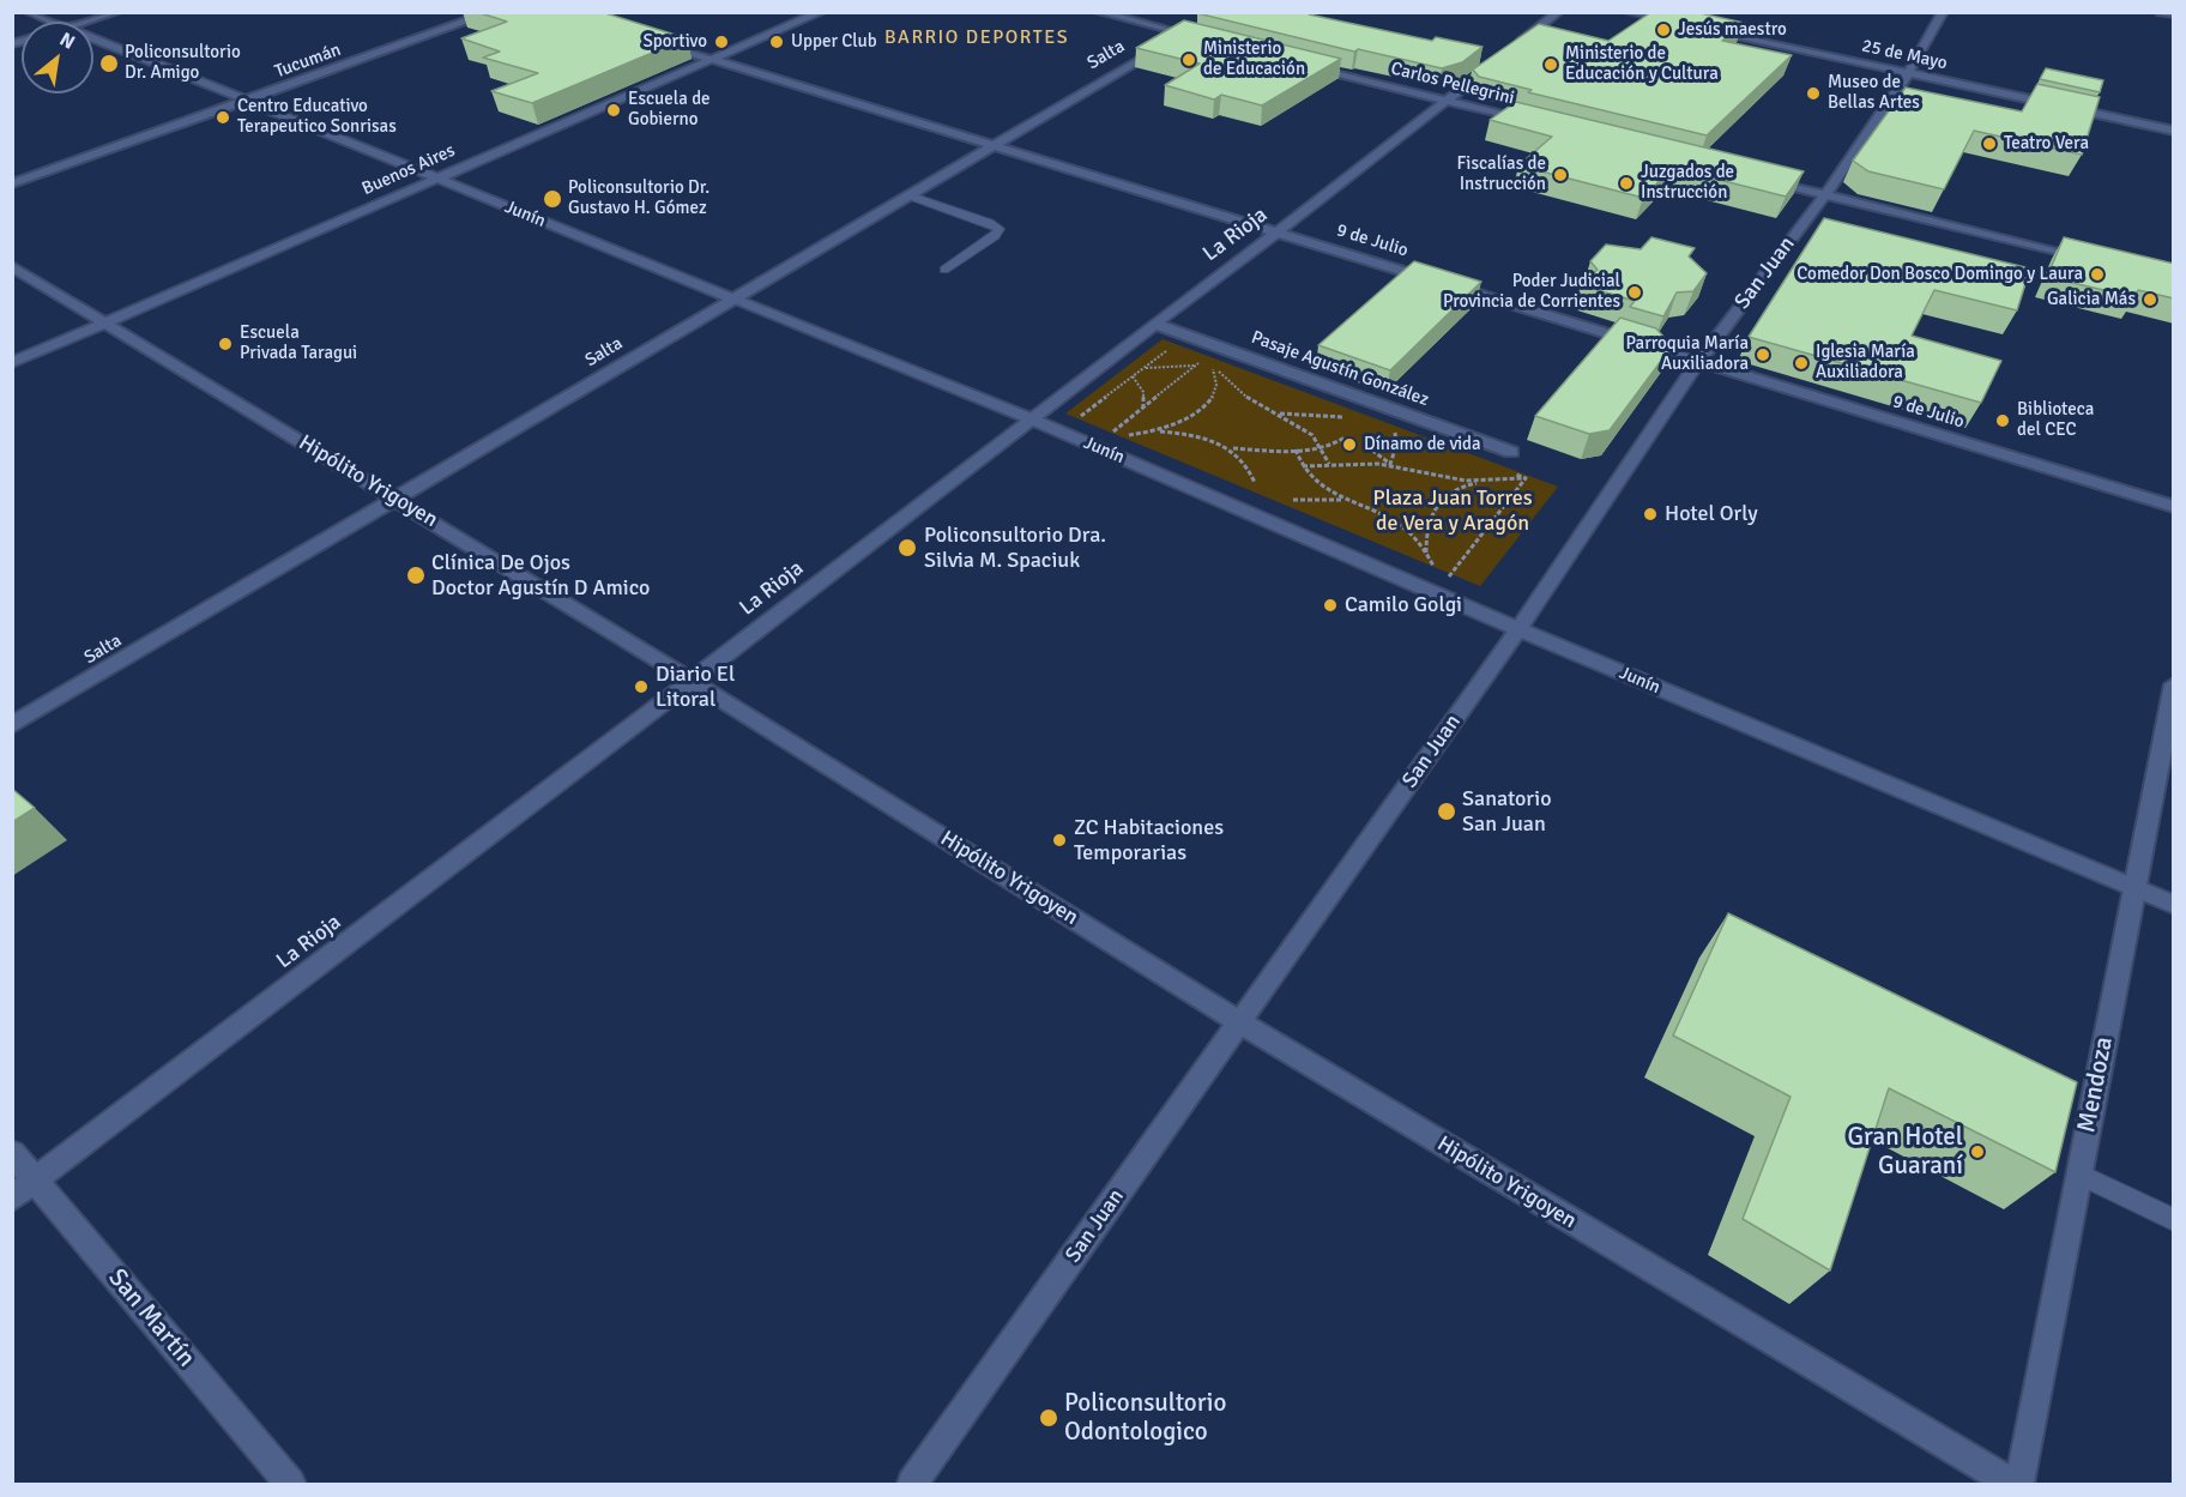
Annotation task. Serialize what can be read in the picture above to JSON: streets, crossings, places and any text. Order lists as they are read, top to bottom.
{
  "streets": {
    "street": [
      "Salta",
      "25 de Mayo",
      "Tucumán",
      "Carlos Pellegrini",
      "Buenos Aires",
      "Junín",
      "La Rioja",
      "9 de Julio",
      "San Juan",
      "Pasaje Agustín González",
      "Hipólito Yrigoyen",
      "Mendoza",
      "San Martín"
    ]
  },
  "crossings": [
    ["Salta", "Junín"],
    ["Salta", "9 de Julio"],
    ["Salta", "Hipólito Yrigoyen"],
    ["25 de Mayo", "San Juan"],
    ["Tucumán", "Junín"],
    ["Carlos Pellegrini", "La Rioja"],
    ["Buenos Aires", "Junín"],
    ["Buenos Aires", "9 de Julio"],
    ["Buenos Aires", "Hipólito Yrigoyen"],
    ["Junín", "La Rioja"],
    ["Junín", "San Juan"],
    ["Junín", "Mendoza"],
    ["La Rioja", "9 de Julio"],
    ["La Rioja", "Pasaje Agustín González"],
    ["La Rioja", "Hipólito Yrigoyen"],
    ["La Rioja", "San Martín"],
    ["9 de Julio", "San Juan"],
    ["San Juan", "Hipólito Yrigoyen"]
  ],
  "districts": ["BARRIO DEPORTES"],
  "parks": ["Plaza Juan Torres de Vera y Aragón"],
  "places": [
    "Jesús maestro",
    "Sportivo",
    "Upper Club",
    "Ministerio de Educación",
    "Policonsultorio Dr. Amigo",
    "Ministerio de Educación y Cultura",
    "Museo de Bellas Artes",
    "Escuela de Gobierno",
    "Centro Educativo Terapeutico Sonrisas",
    "Teatro Vera",
    "Fiscalías de Instrucción",
    "Juzgados de Instrucción",
    "Policonsultorio Dr. Gustavo H. Gómez",
    "Comedor Don Bosco Domingo y Laura",
    "Poder Judicial Provincia de Corrientes",
    "Galicia Más",
    "Escuela Privada Taragui",
    "Parroquia María Auxiliadora",
    "Iglesia María Auxiliadora",
    "Biblioteca del CEC",
    "Dínamo de vida",
    "Hotel Orly",
    "Policonsultorio Dra. Silvia M. Spaciuk",
    "Clínica De Ojos Doctor Agustín D Amico",
    "Camilo Golgi",
    "Diario El Litoral",
    "Sanatorio San Juan",
    "ZC Habitaciones Temporarias",
    "Gran Hotel Guaraní",
    "Policonsultorio Odontologico"
  ],
  "north": "top right"
}
